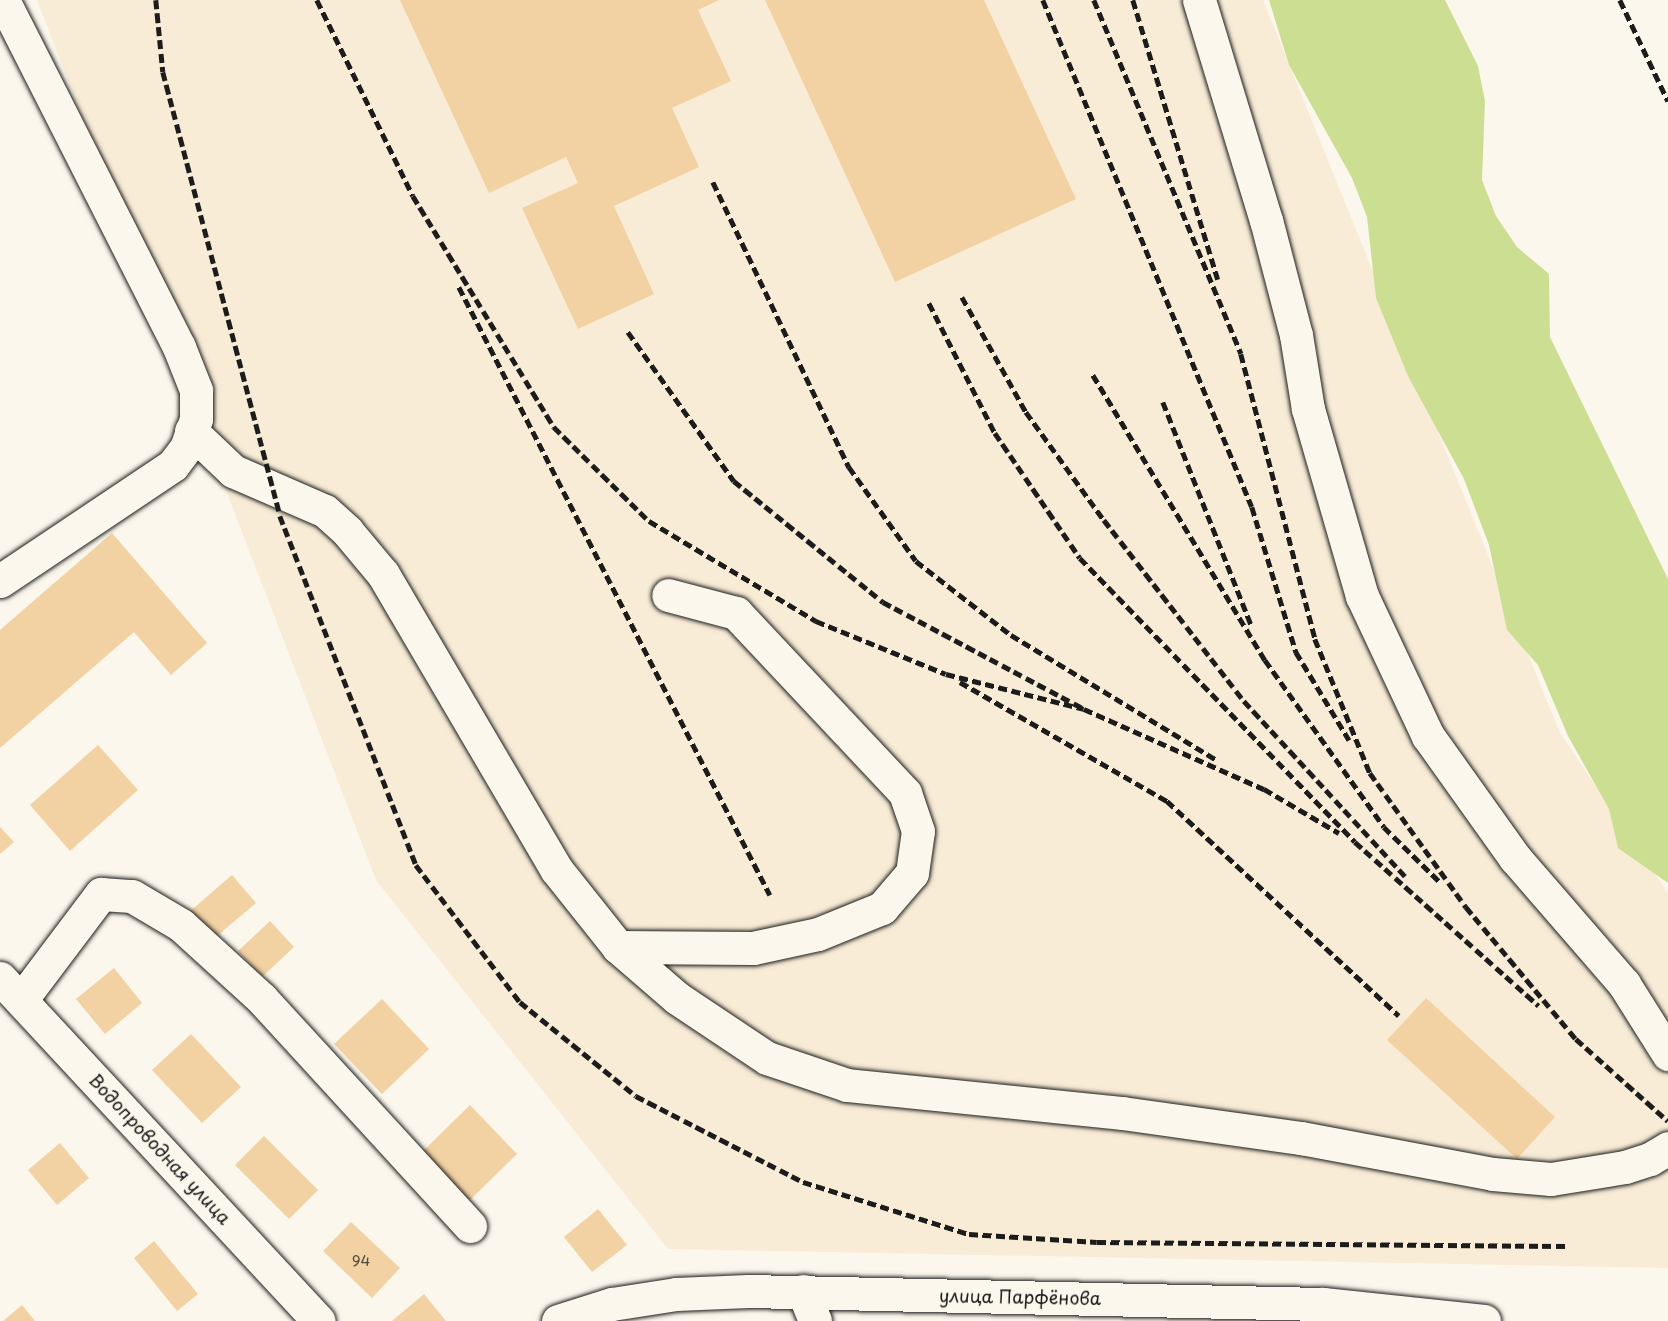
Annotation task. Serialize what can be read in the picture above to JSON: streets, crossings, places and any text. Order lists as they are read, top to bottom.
{
  "streets": {
    "main road": ["Водопроводная улица", "улица Парфёнова"]
  },
  "house_numbers": ["94"]
}
